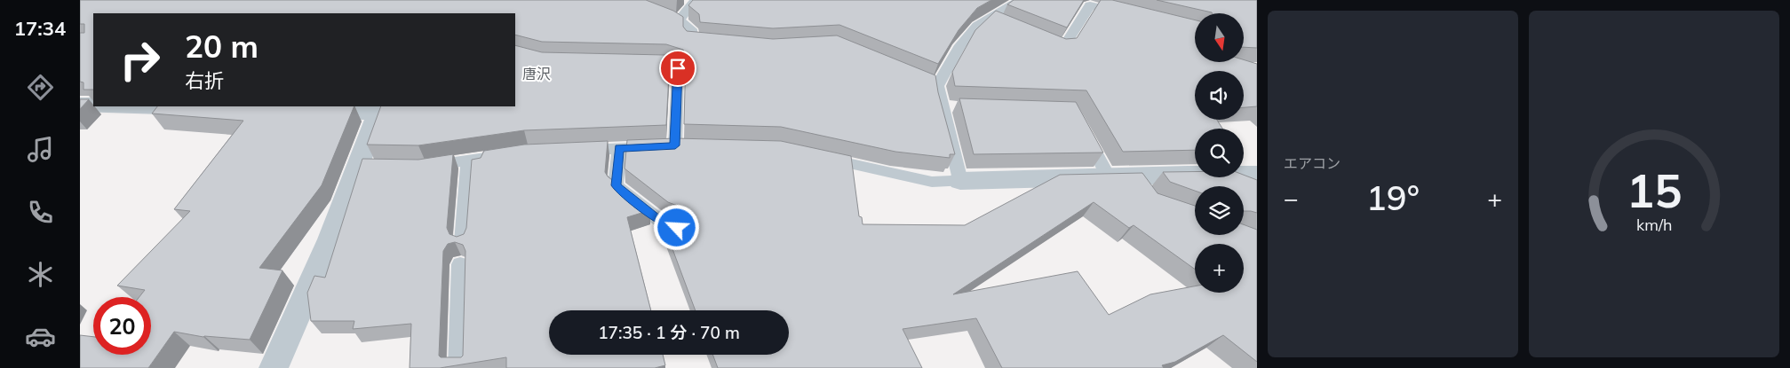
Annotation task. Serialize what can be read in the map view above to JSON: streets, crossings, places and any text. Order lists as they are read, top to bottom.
{
  "districts": ["唐沢"],
  "north": "bottom",
  "page": {
    "tabs": "17:34",
    "tile": "エアコン",
    "map_buttons": "+",
    "turn": ["20 m", "右折"],
    "heat": ["−", "19°", "+"],
    "limit": "20",
    "trip": "17:35 · 1 分 · 70 m",
    "gauge": ["15", "km/h"]
  }
}
